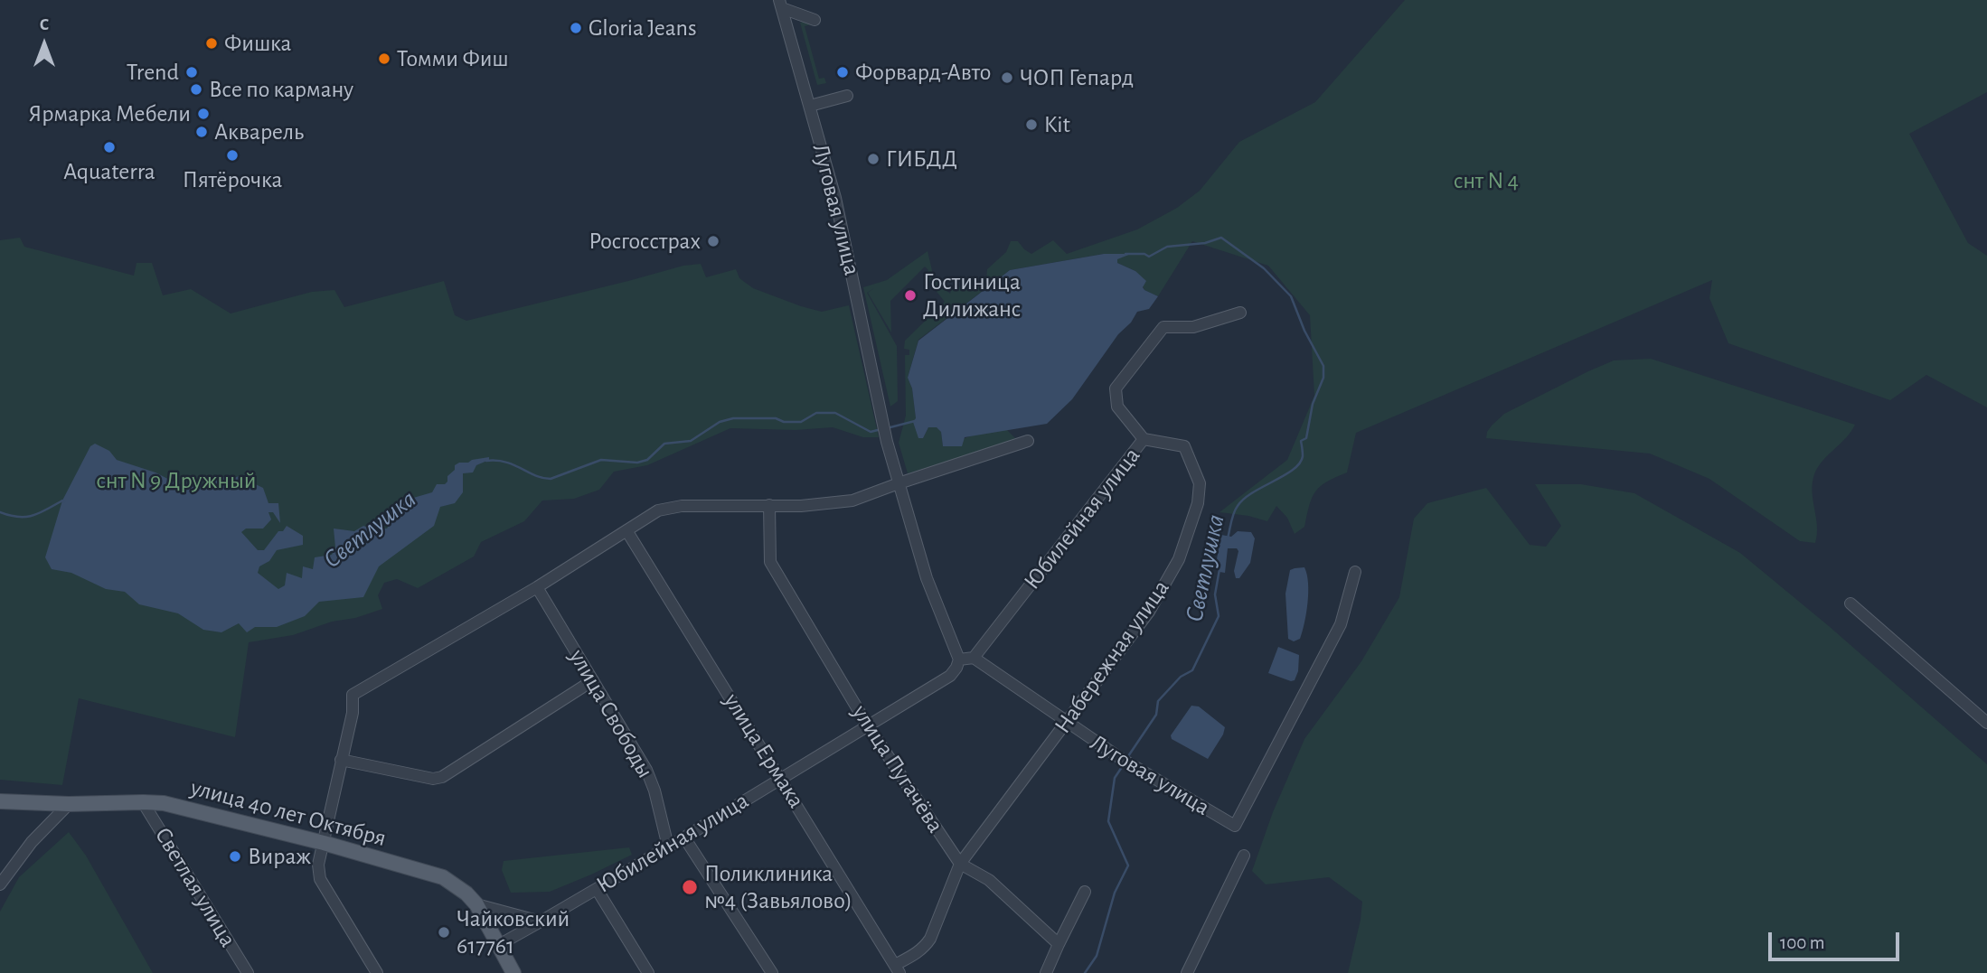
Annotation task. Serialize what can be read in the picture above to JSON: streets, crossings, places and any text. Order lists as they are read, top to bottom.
{
  "streets": {
    "main road": ["улица 40 лет Октября"],
    "street": [
      "Луговая улица",
      "Юбилейная улица",
      "Набережная улица",
      "улица Свободы",
      "улица Ермака",
      "улица Пугачёва",
      "Светлая улица"
    ]
  },
  "crossings": [
    ["Луговая улица", "Юбилейная улица"],
    ["Луговая улица", "Набережная улица"],
    ["Юбилейная улица", "Набережная улица"],
    ["Юбилейная улица", "улица Свободы"],
    ["Юбилейная улица", "улица Ермака"],
    ["Юбилейная улица", "улица Пугачёва"],
    ["Юбилейная улица", "улица 40 лет Октября"],
    ["Набережная улица", "улица Ермака"],
    ["Набережная улица", "улица Пугачёва"],
    ["улица 40 лет Октября", "Светлая улица"]
  ],
  "water": ["Светлушка"],
  "parks": ["снт N 4", "снт N 9 Дружный"],
  "places": [
    "Gloria Jeans",
    "Фишка",
    "Томми Фиш",
    "Trend",
    "Форвард-Авто",
    "ЧОП Гепард",
    "Все по карману",
    "Ярмарка Мебели",
    "Kit",
    "Акварель",
    "Aquaterra",
    "Пятёрочка",
    "ГИБДД",
    "Росгосстрах",
    "Гостиница Дилижанс",
    "Вираж",
    "Поликлиника №4 (Завьялово)",
    "Чайковский 617761"
  ],
  "scale_bar": "100 m",
  "north": "top"
}
